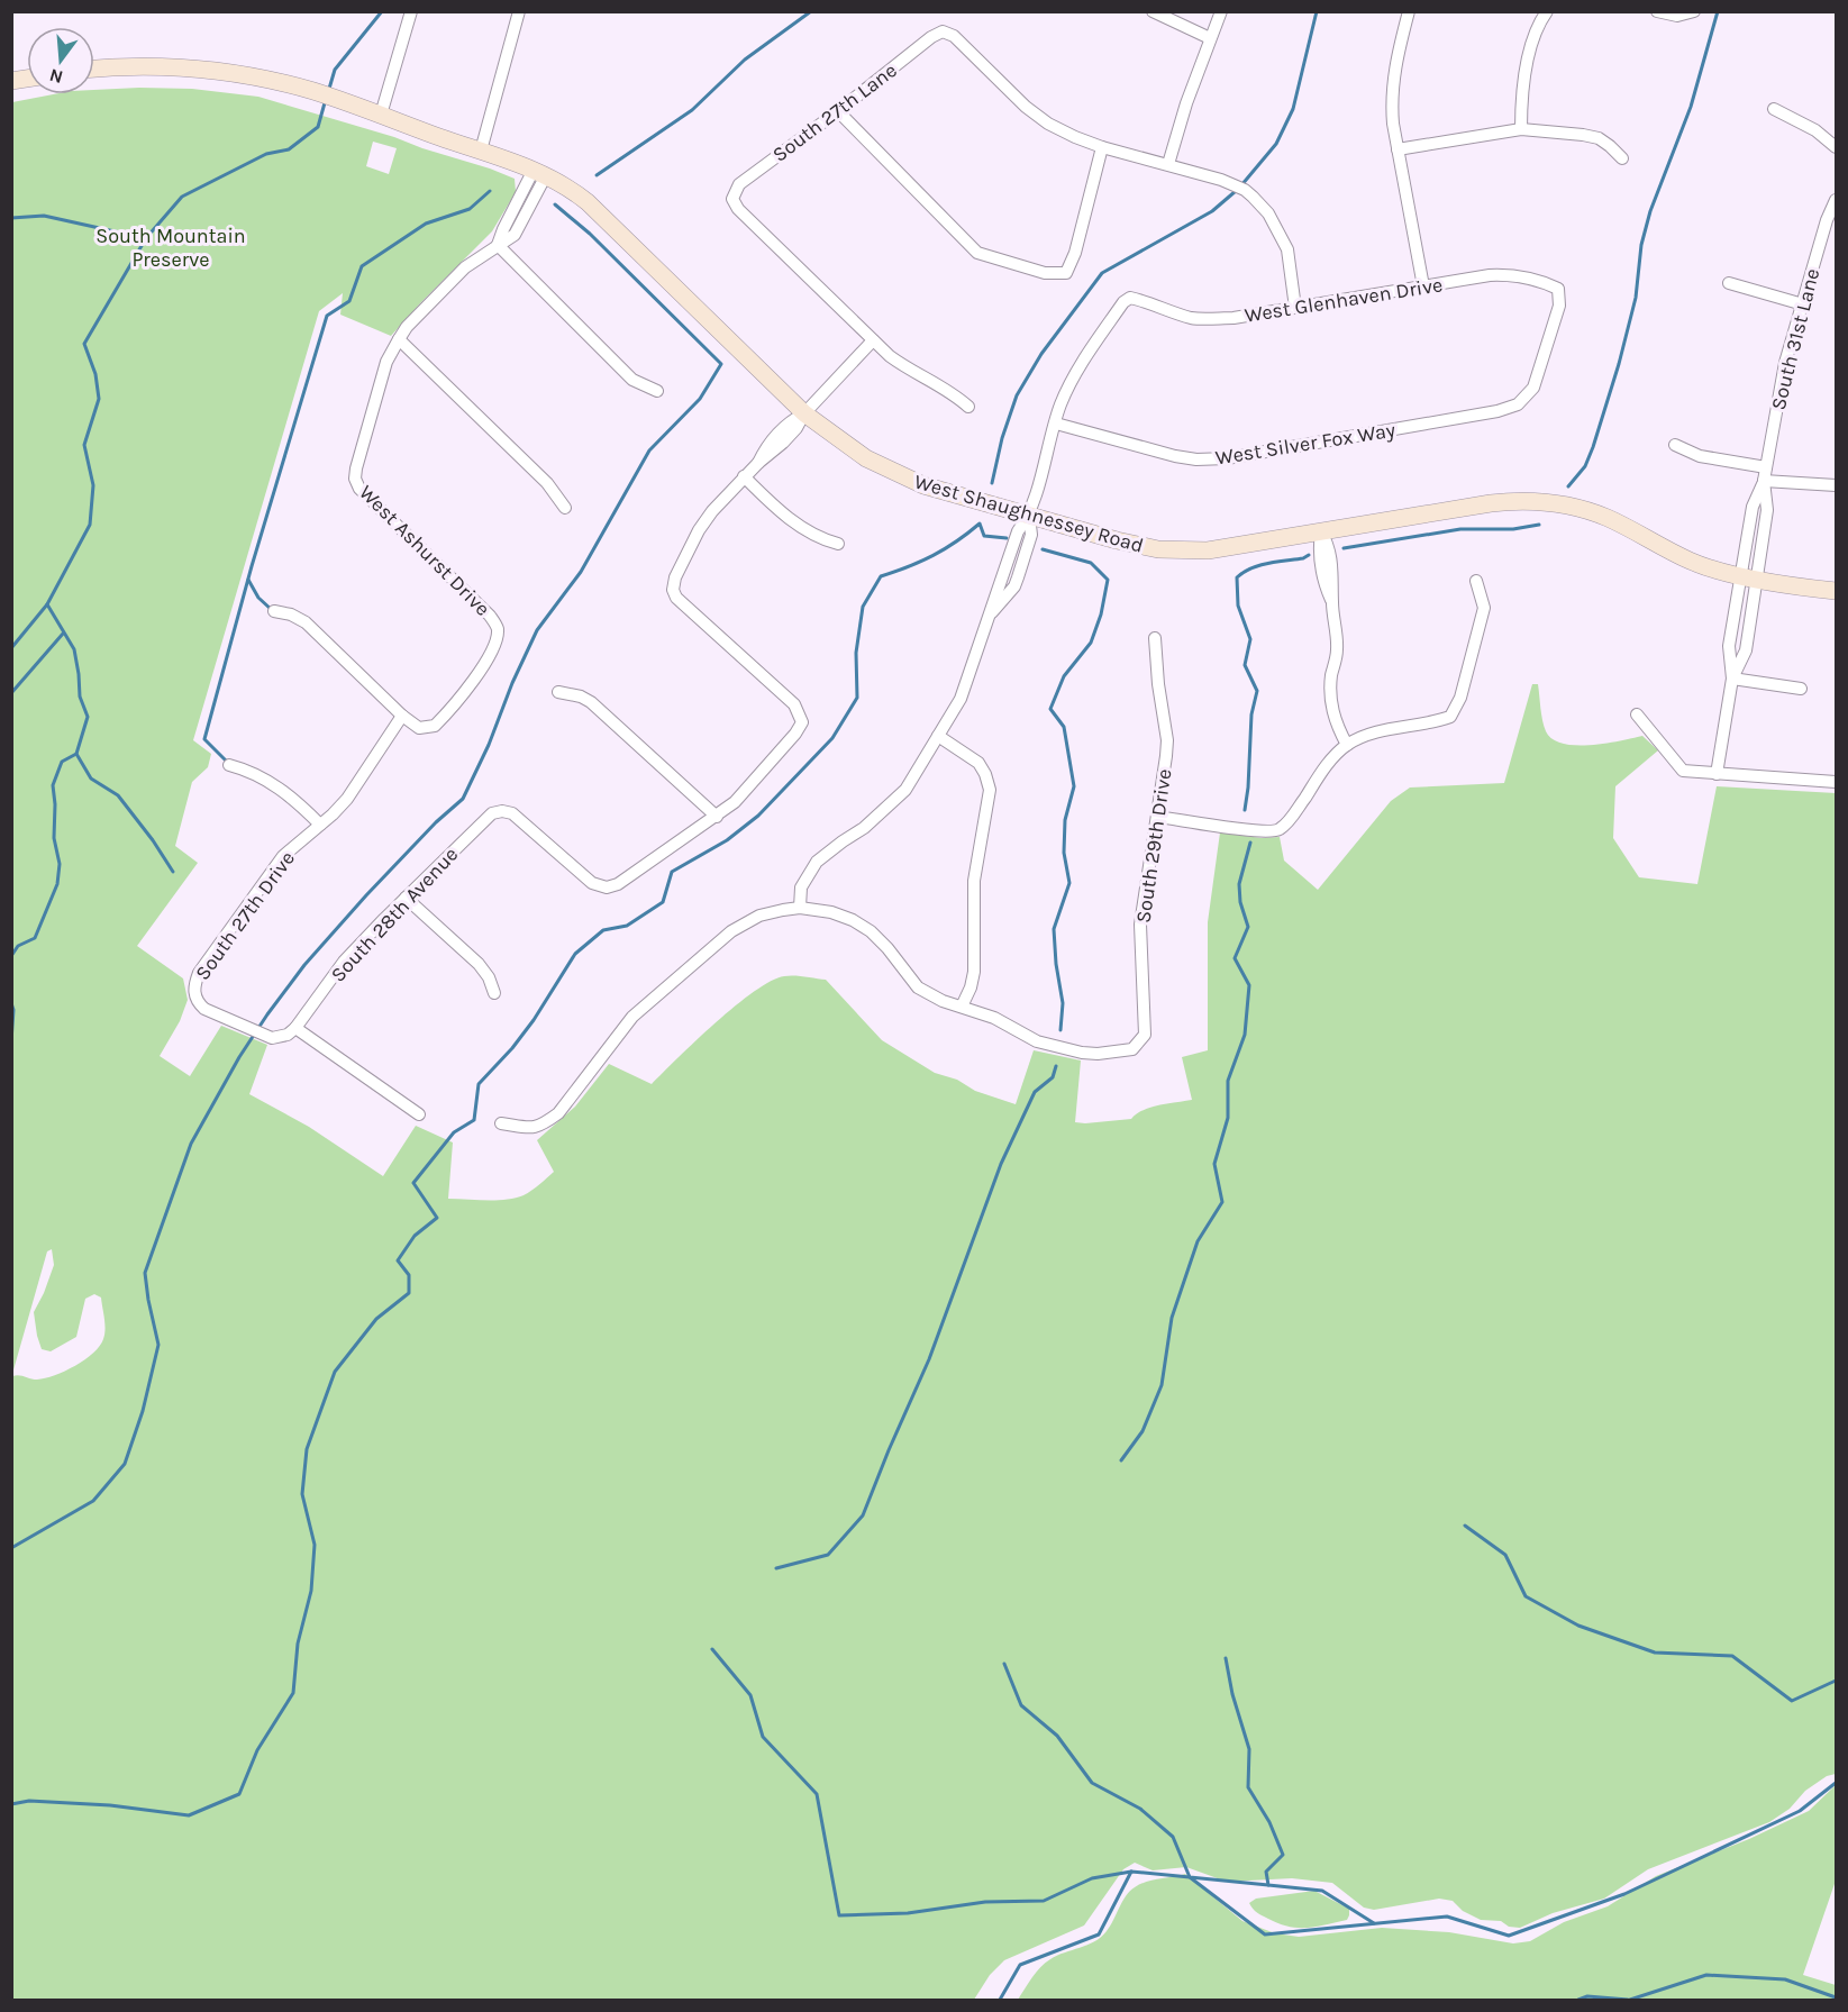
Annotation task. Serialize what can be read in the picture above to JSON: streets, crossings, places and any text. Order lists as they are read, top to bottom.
{
  "streets": {
    "street": [
      "South 27th Lane",
      "West Glenhaven Drive",
      "South 31st Lane",
      "West Silver Fox Way",
      "West Shaughnessey Road",
      "West Ashurst Drive",
      "South 29th Drive",
      "South 28th Avenue",
      "South 27th Drive"
    ]
  },
  "crossings": [
    ["West Glenhaven Drive", "West Silver Fox Way"],
    ["South 31st Lane", "West Shaughnessey Road"],
    ["West Ashurst Drive", "South 27th Drive"],
    ["South 28th Avenue", "South 27th Drive"]
  ],
  "parks": ["South Mountain Preserve"],
  "north": "bottom"
}
